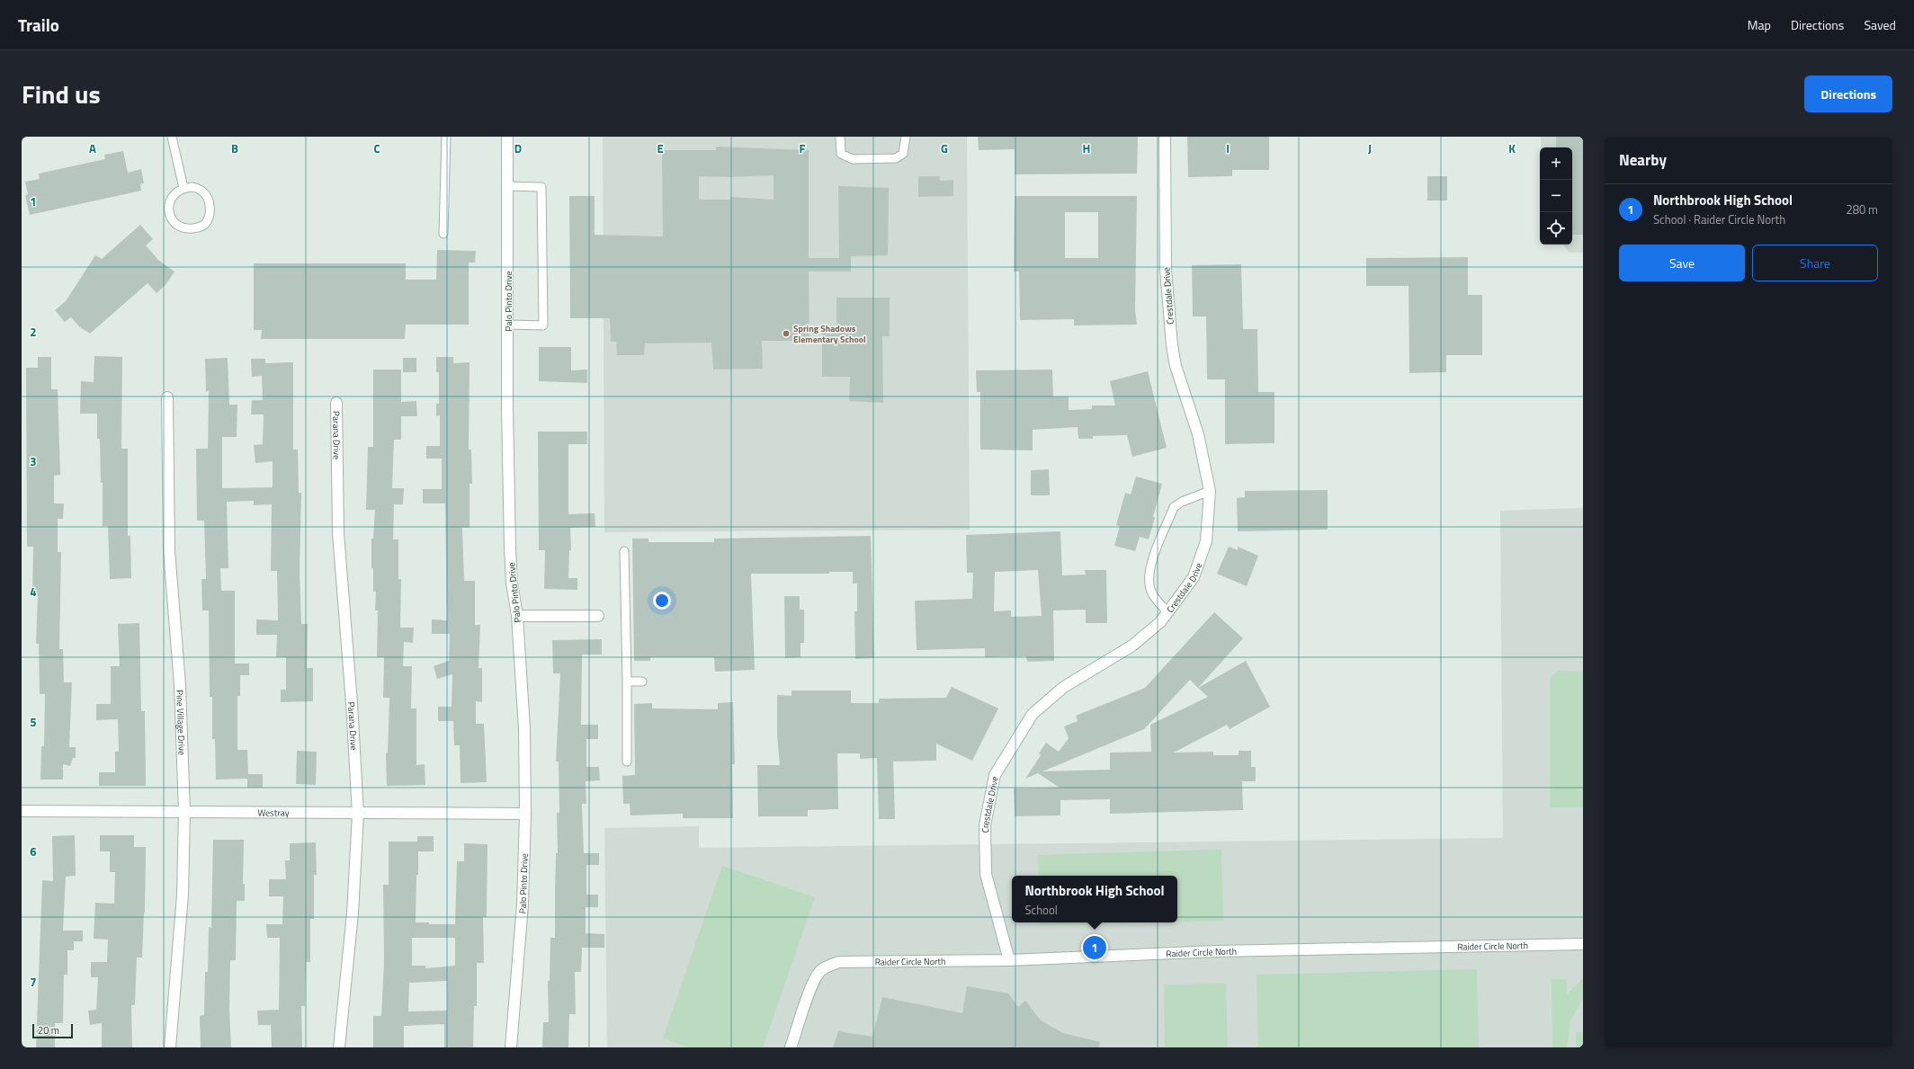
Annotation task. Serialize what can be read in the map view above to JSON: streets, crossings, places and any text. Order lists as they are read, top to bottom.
{
  "streets": {
    "street": [
      "Crestdale Drive",
      "Palo Pinto Drive",
      "Parana Drive",
      "Pine Village Drive",
      "Westray",
      "Raider Circle North"
    ]
  },
  "crossings": [
    ["Crestdale Drive", "Raider Circle North"],
    ["Palo Pinto Drive", "Westray"],
    ["Parana Drive", "Westray"],
    ["Pine Village Drive", "Westray"]
  ],
  "places": ["Spring Shadows Elementary School"],
  "scale_bar": "20 m",
  "page": {
    "header": "Trailo",
    "nav": ["Map", "Directions", "Saved"],
    "title": "Find us",
    "buttons": [
      "Directions",
      ["Save", "Share"]
    ],
    "heading": "Nearby",
    "map_buttons": ["+", "−"],
    "list": [
      {
        "mark": "1",
        "name": "Northbrook High School",
        "note": "School · Raider Circle North",
        "value": "280 m"
      }
    ],
    "popup": ["Northbrook High School", "School"],
    "pins": "1",
    "scale": "20 m"
  },
  "grid": {
    "columns": [
      "A",
      "B",
      "C",
      "D",
      "E",
      "F",
      "G",
      "H",
      "I",
      "J",
      "K"
    ],
    "rows": [
      "1",
      "2",
      "3",
      "4",
      "5",
      "6",
      "7"
    ]
  }
}
